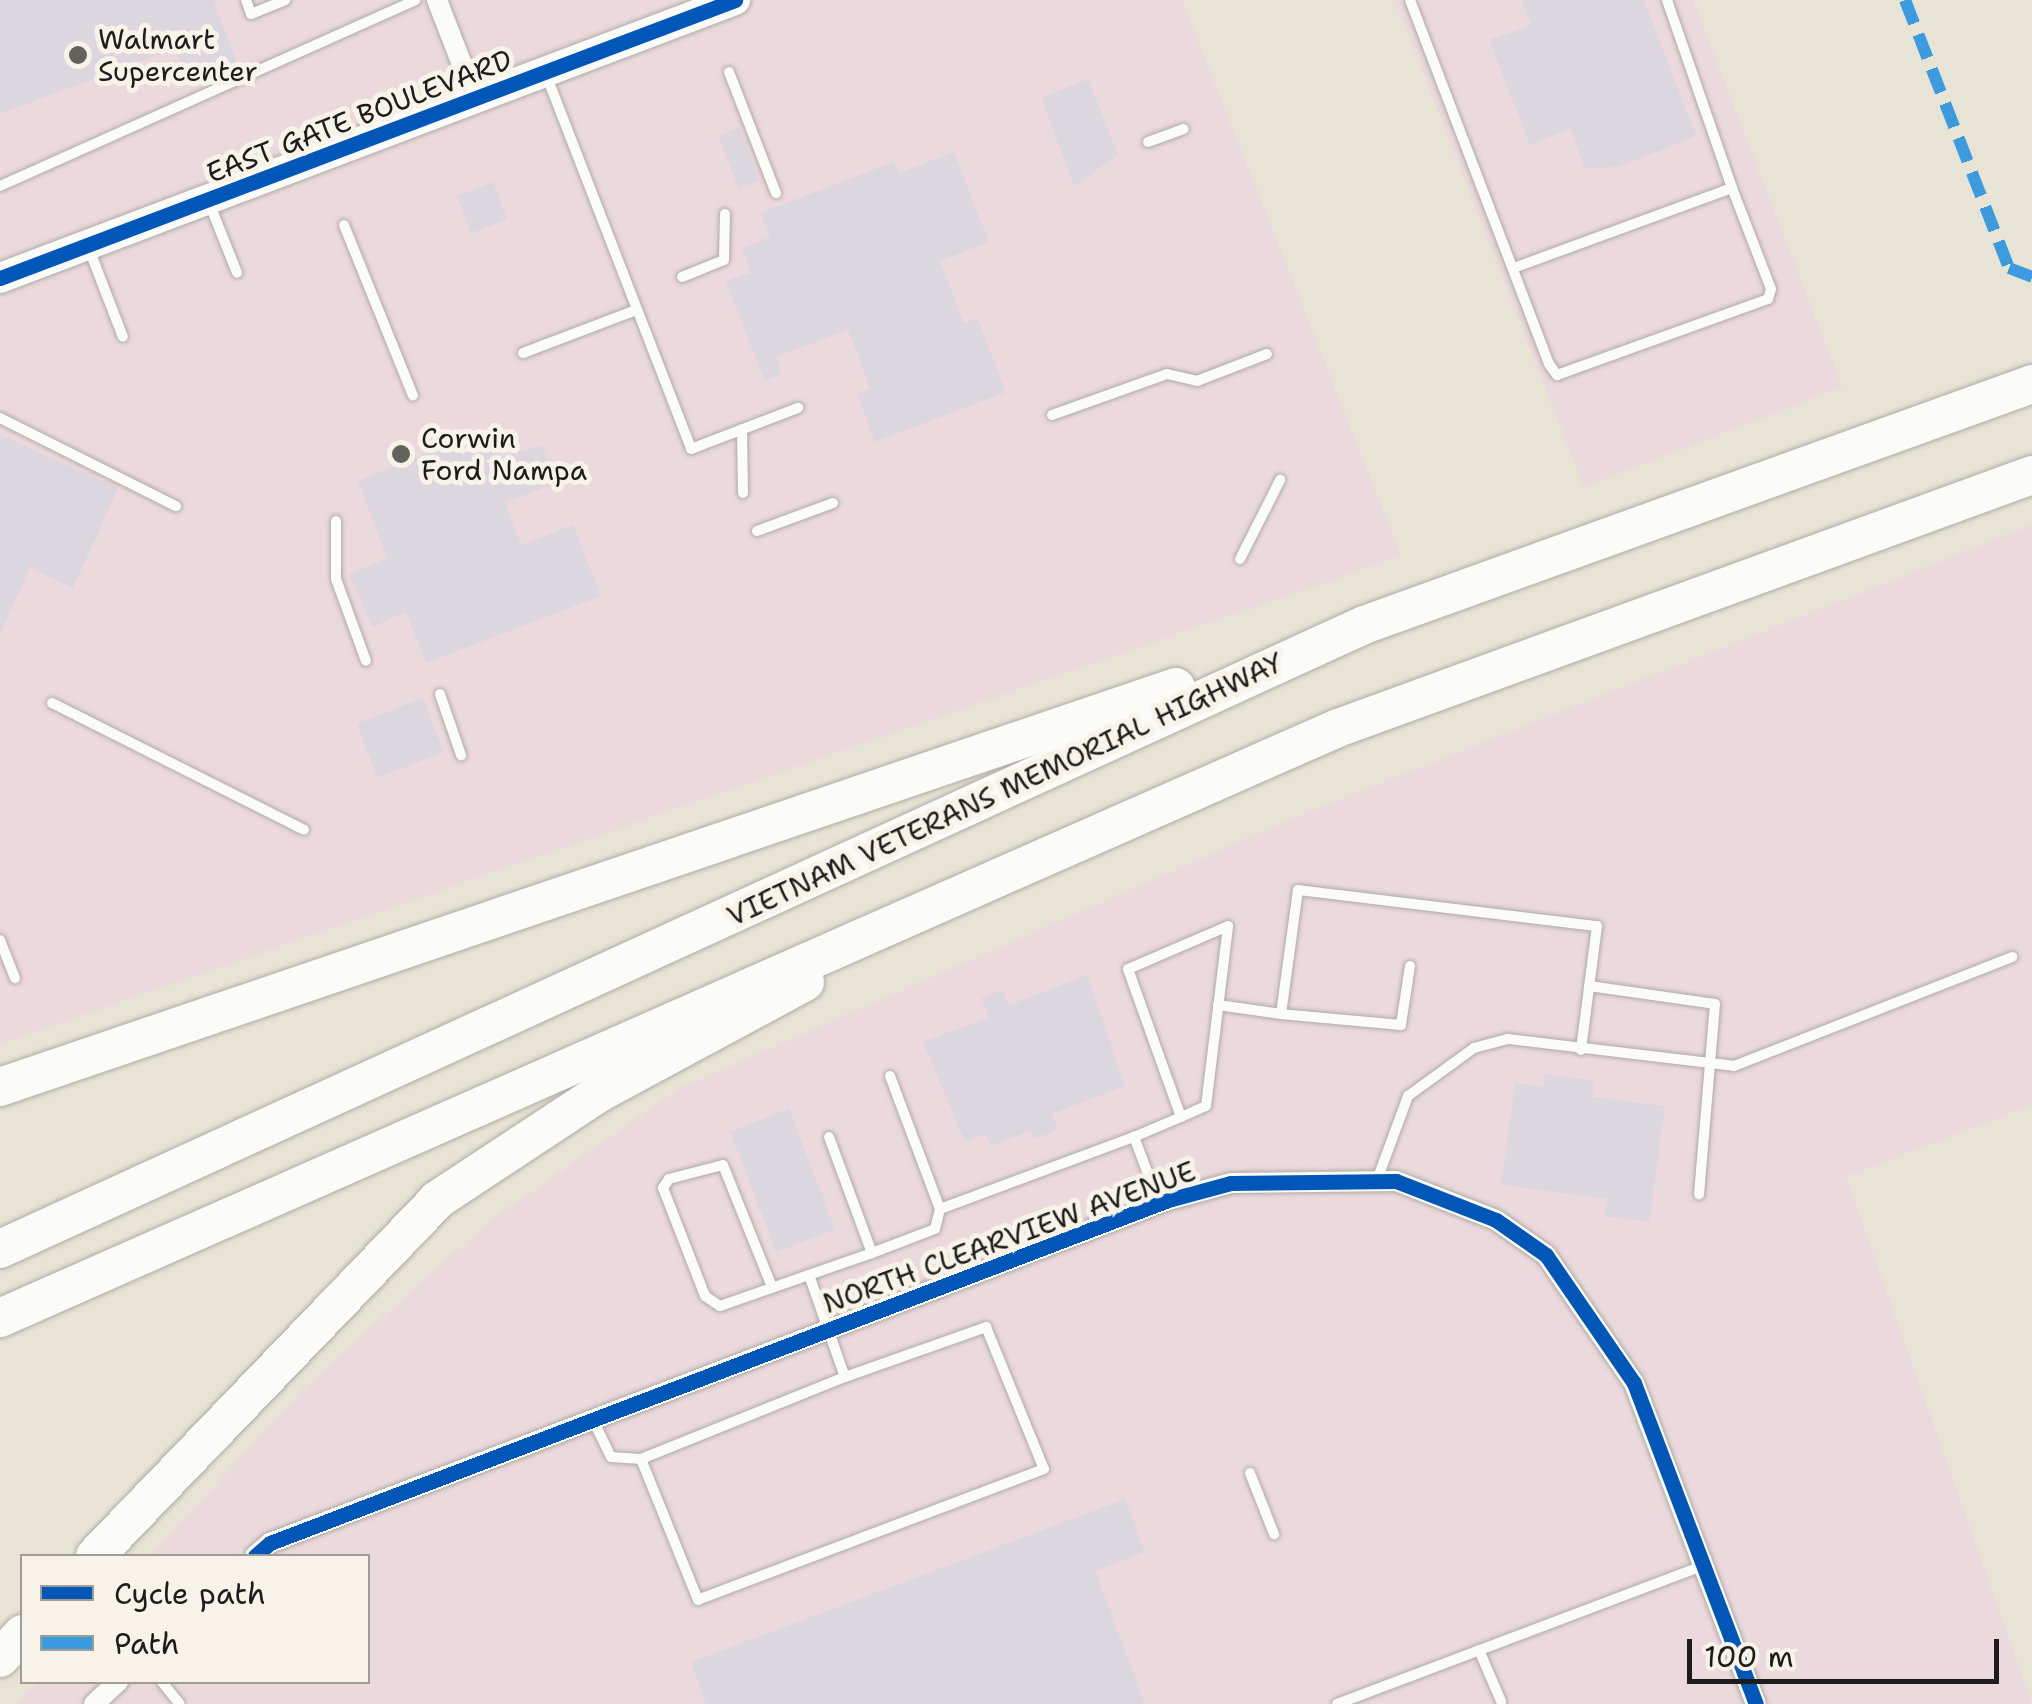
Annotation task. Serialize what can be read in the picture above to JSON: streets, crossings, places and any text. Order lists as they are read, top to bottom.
{
  "streets": {
    "highway": ["VIETNAM VETERANS MEMORIAL HIGHWAY"],
    "street": ["EAST GATE BOULEVARD", "NORTH CLEARVIEW AVENUE"]
  },
  "places": ["Walmart Supercenter", "Corwin Ford Nampa"],
  "legend": ["Cycle path", "Path"],
  "scale_bar": "100 m"
}
